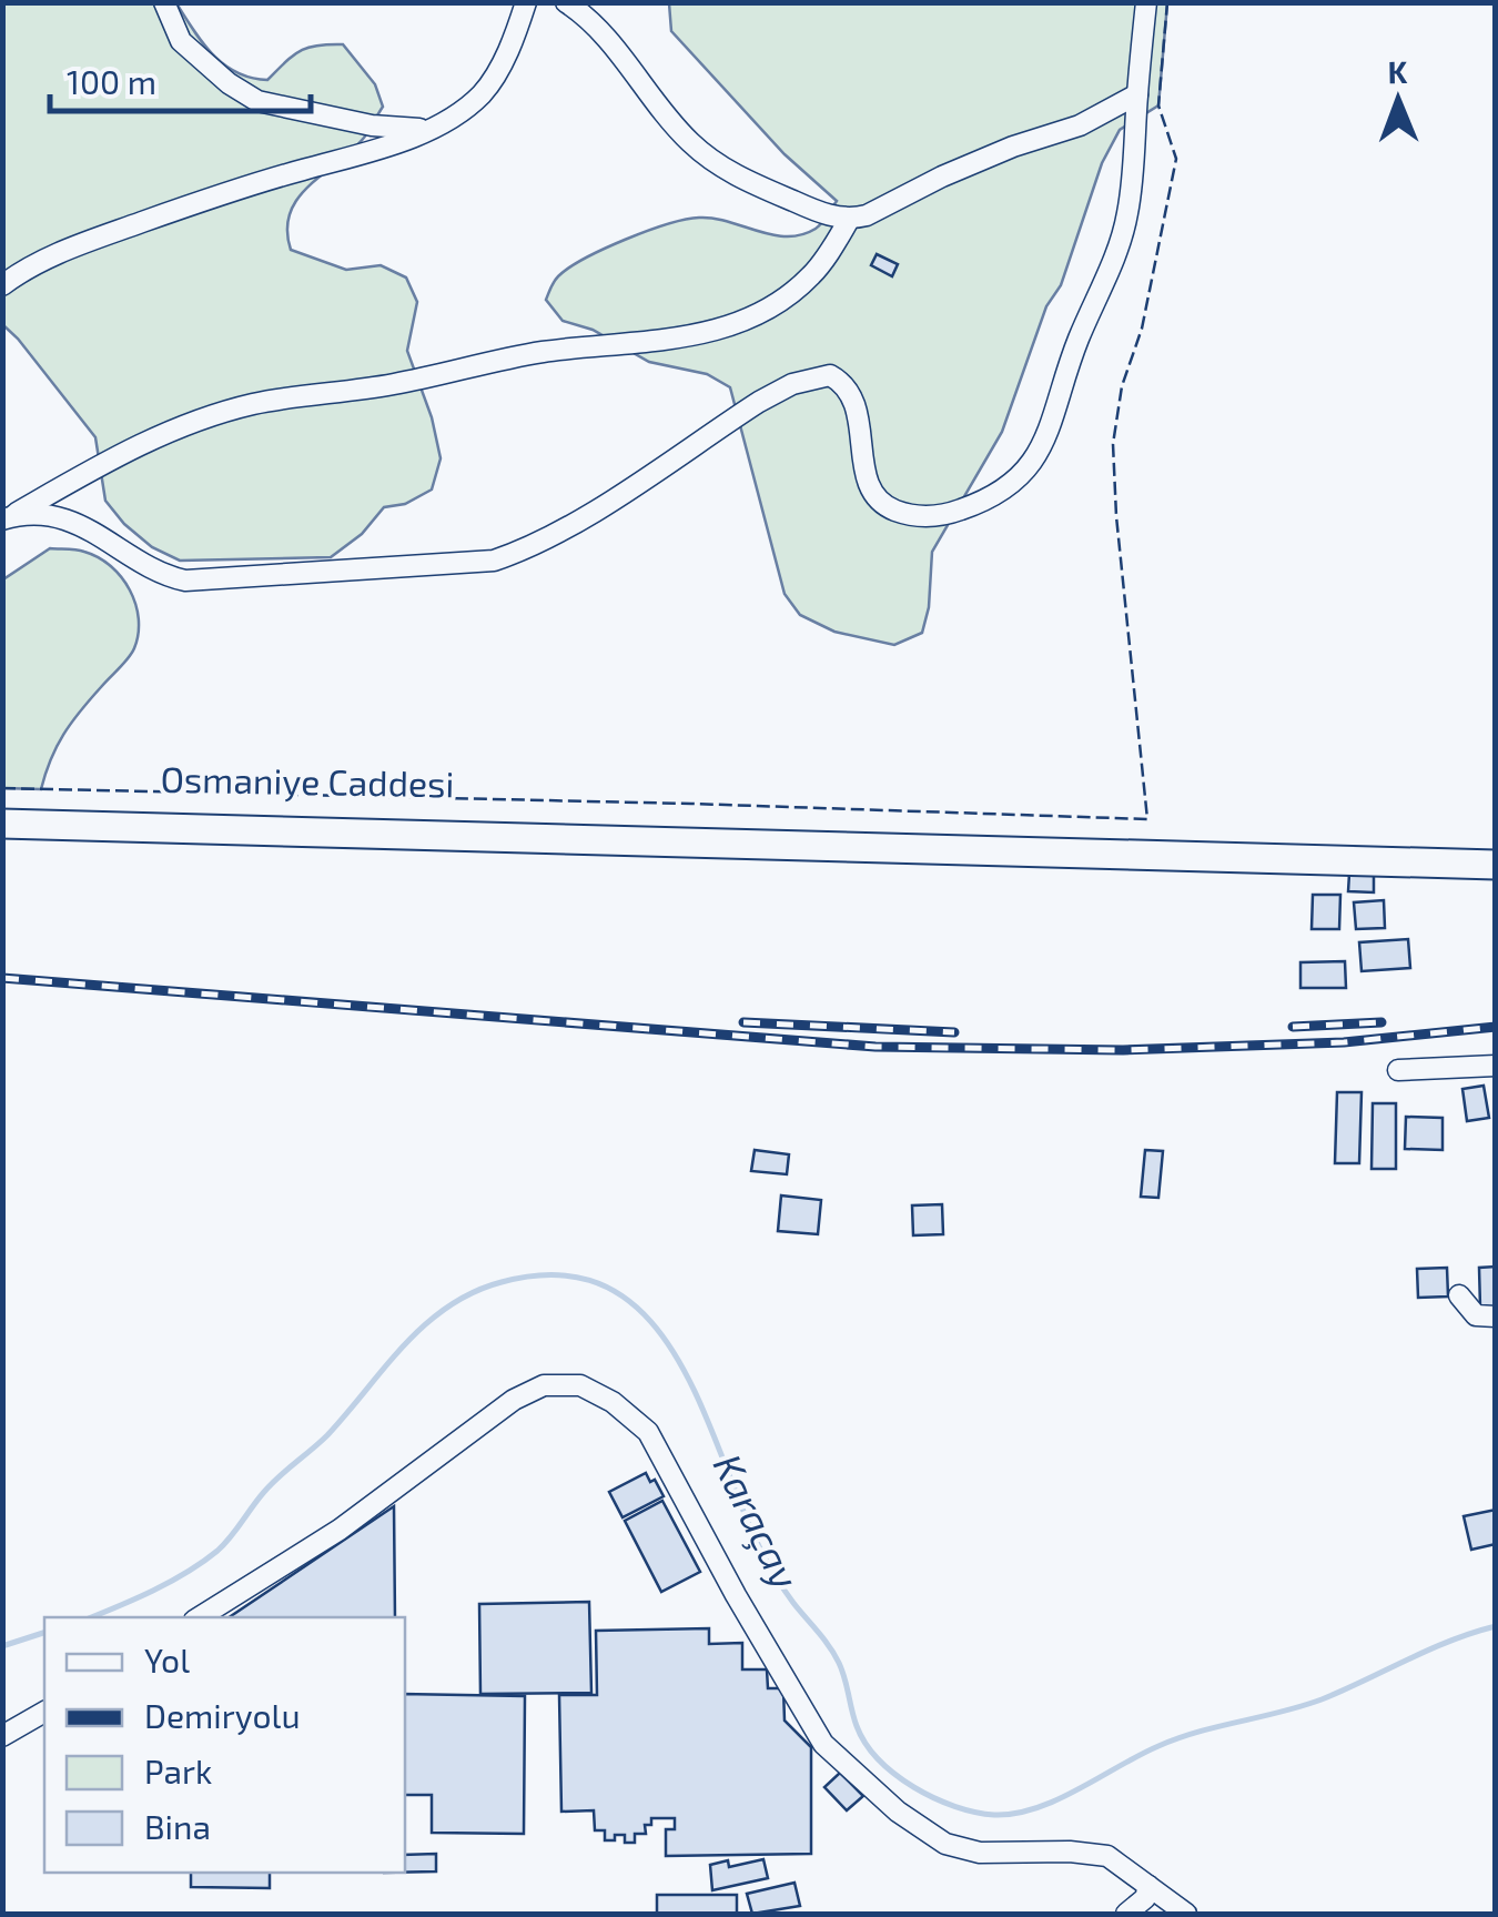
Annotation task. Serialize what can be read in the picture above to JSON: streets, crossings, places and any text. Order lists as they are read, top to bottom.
{
  "streets": {
    "highway": ["Osmaniye Caddesi"]
  },
  "water": ["Karaçay"],
  "legend": [
    "Yol",
    "Demiryolu",
    "Park",
    "Bina"
  ],
  "scale_bar": "100 m",
  "north": "top"
}
